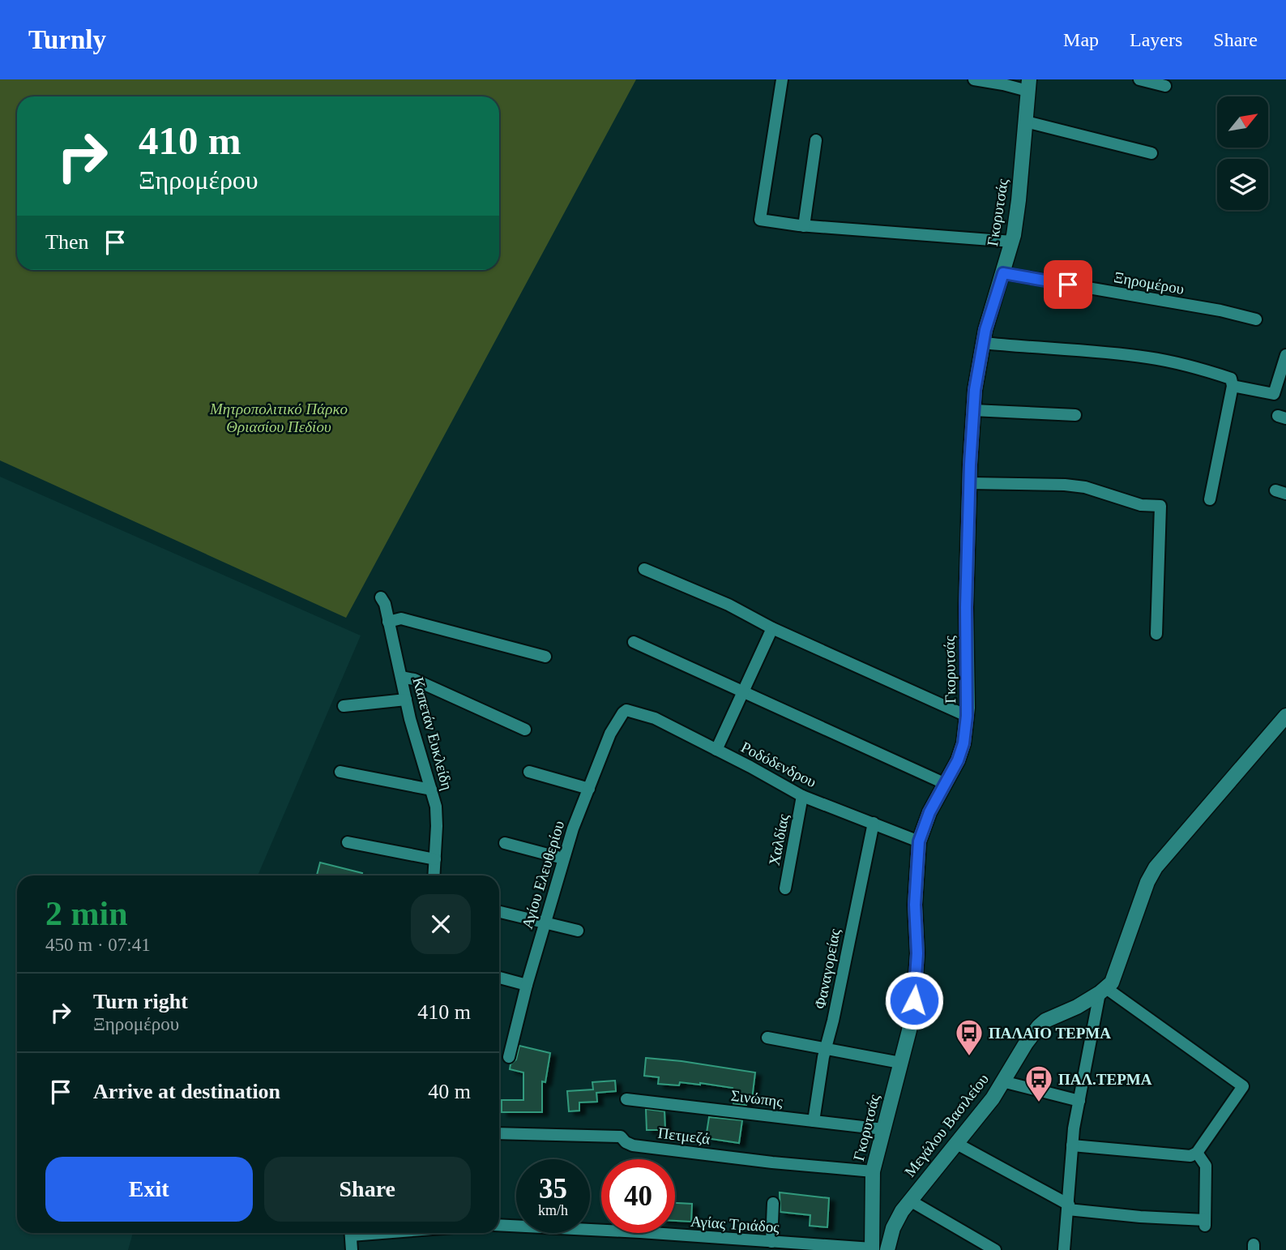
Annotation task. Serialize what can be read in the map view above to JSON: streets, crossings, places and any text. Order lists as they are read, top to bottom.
{
  "streets": {
    "street": [
      "Γκορυτσάς",
      "Ξηρομέρου",
      "Καπετάν Ευκλείδη",
      "Ροδόδενδρου",
      "Χαλδίας",
      "Αγίου Ελευθερίου",
      "Φαναγορείας",
      "Σινώπης",
      "Μεγάλου Βασιλείου",
      "Πετμεζά",
      "Αγίας Τριάδος"
    ]
  },
  "crossings": [
    ["Γκορυτσάς", "Ξηρομέρου"],
    ["Γκορυτσάς", "Ροδόδενδρου"],
    ["Γκορυτσάς", "Σινώπης"],
    ["Γκορυτσάς", "Πετμεζά"],
    ["Γκορυτσάς", "Αγίας Τριάδος"],
    ["Ροδόδενδρου", "Χαλδίας"],
    ["Ροδόδενδρου", "Αγίου Ελευθερίου"],
    ["Ροδόδενδρου", "Φαναγορείας"],
    ["Φαναγορείας", "Σινώπης"]
  ],
  "parks": ["Μητροπολιτικό Πάρκο Θριασίου Πεδίου"],
  "places": {
    "bus stop": ["ΠΑΛΑΙΟ ΤΕΡΜΑ", "ΠΑΛ.ΤΕΡΜΑ"]
  },
  "north": "top right",
  "page": {
    "header": "Turnly",
    "nav": ["Map", "Layers", "Share"],
    "turn": ["410 m", "Ξηρομέρου"],
    "then": "Then",
    "heading": ["2 min", "450 m · 07:41"],
    "list": [
      {
        "name": "Turn right",
        "note": "Ξηρομέρου",
        "value": "410 m"
      },
      {
        "name": "Arrive at destination",
        "value": "40 m"
      }
    ],
    "buttons": ["Exit", "Share"],
    "speed": "35 km/h",
    "limit": "40"
  }
}
